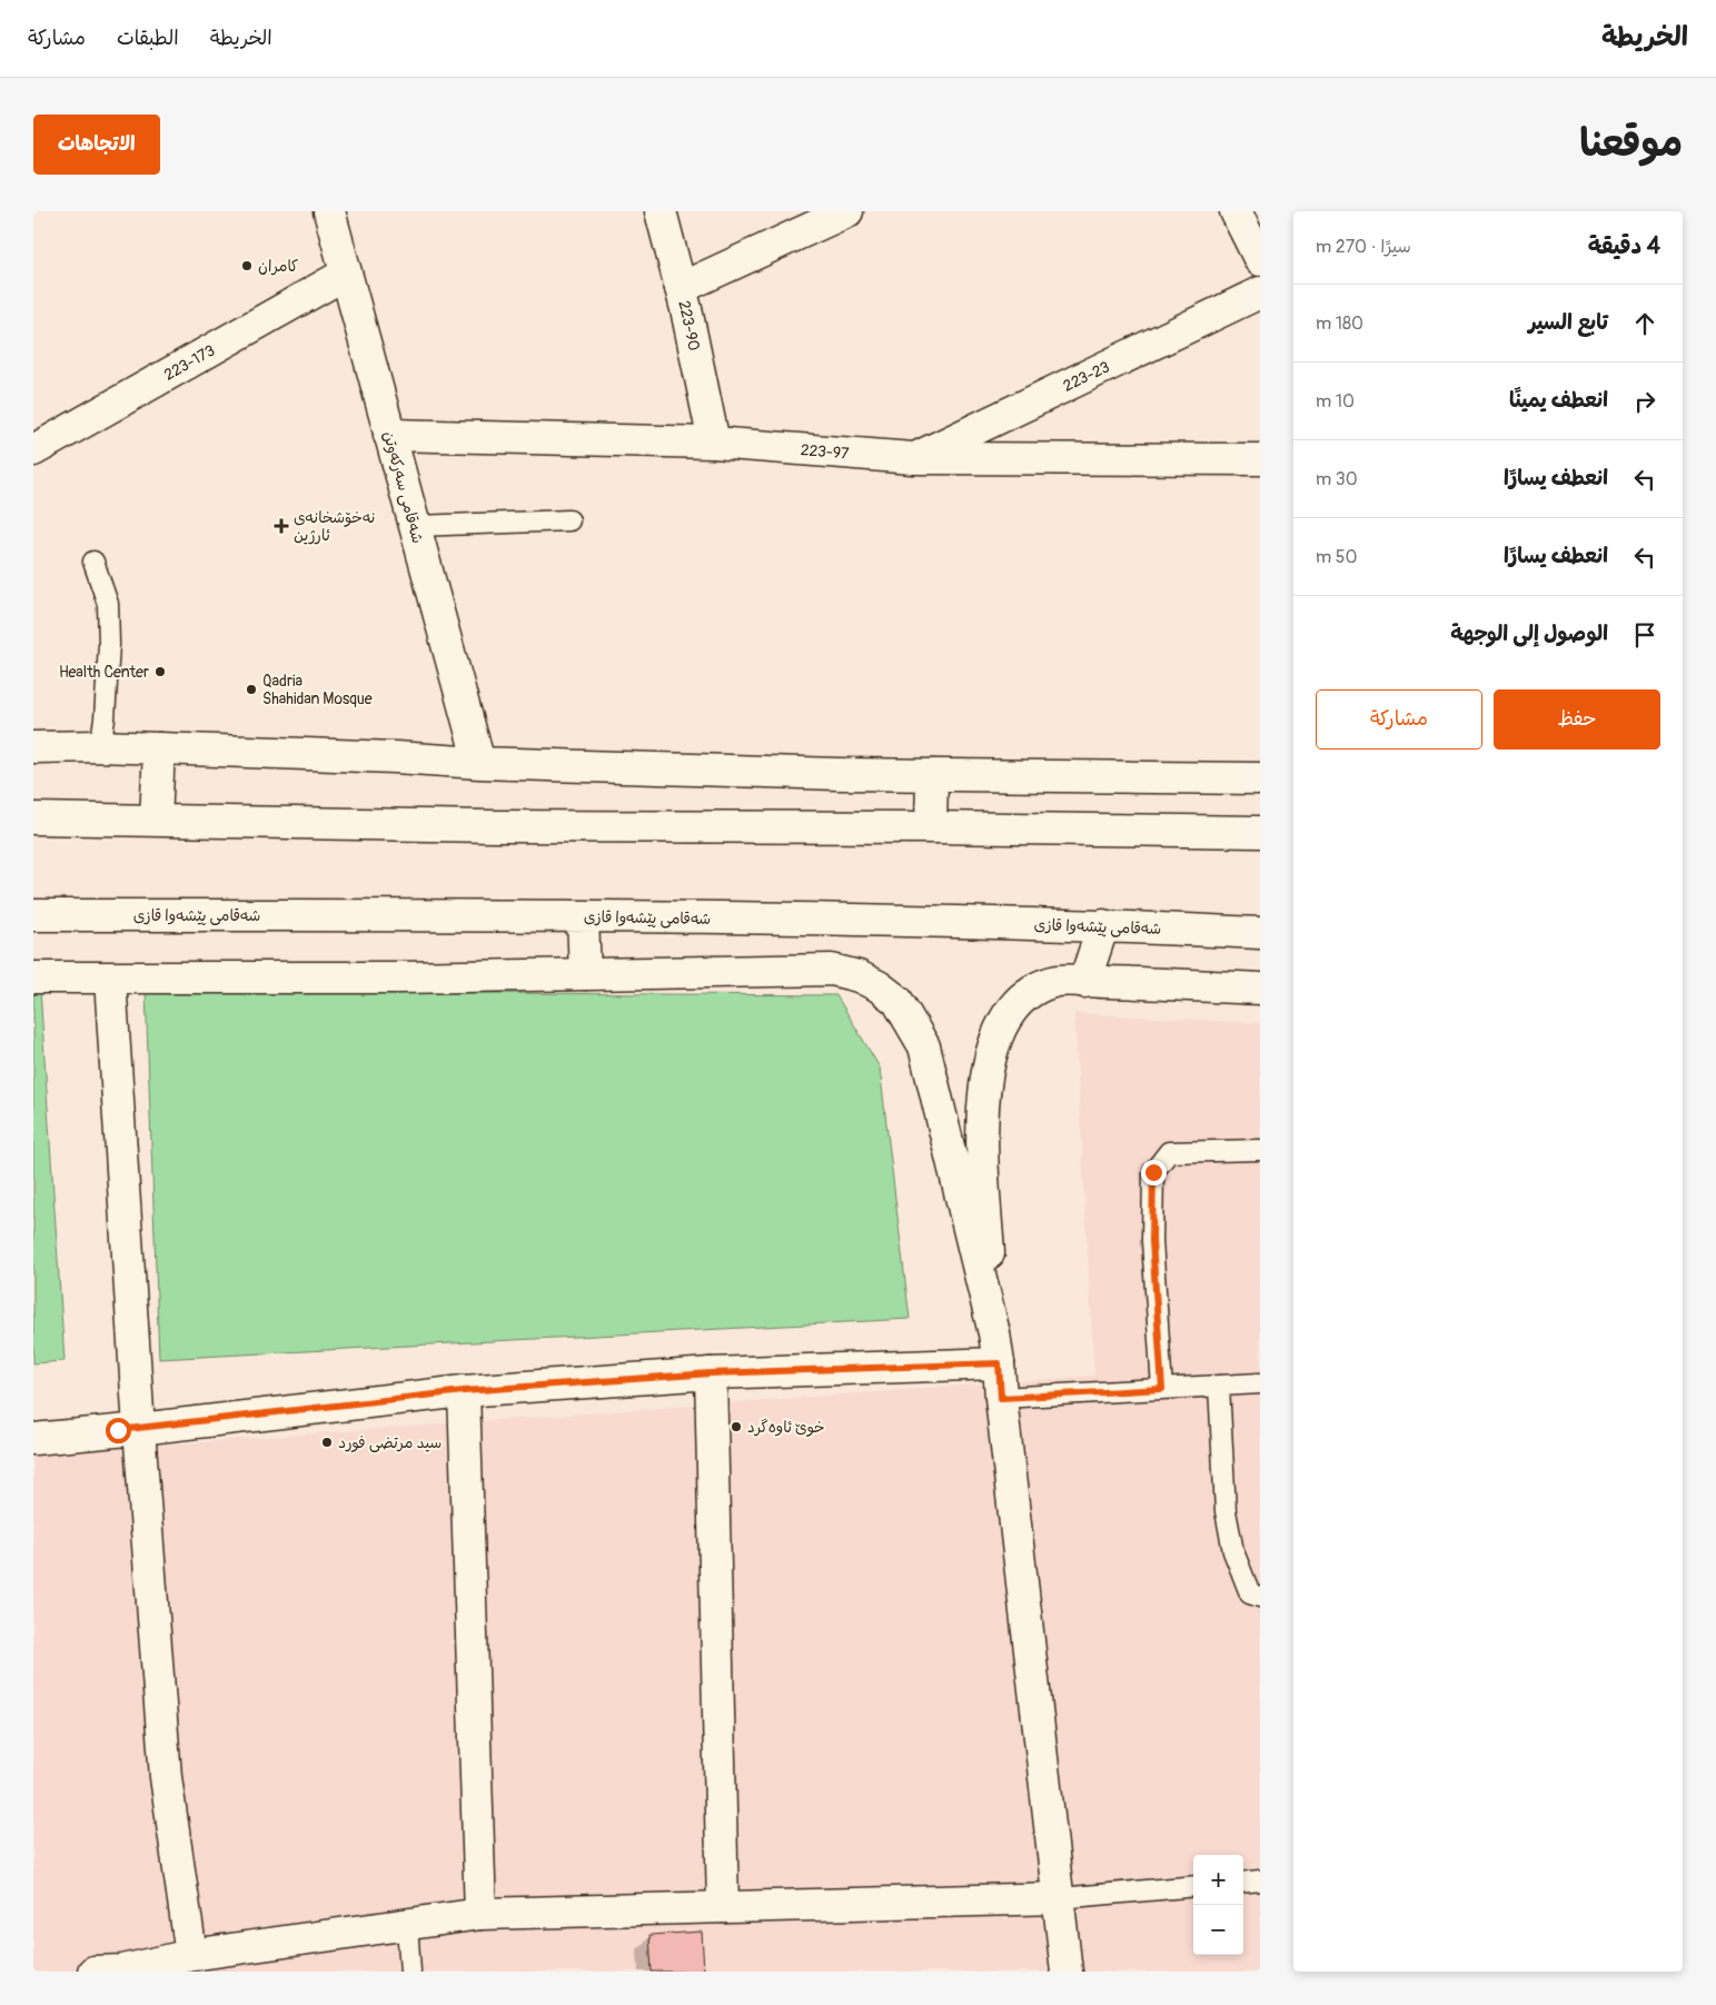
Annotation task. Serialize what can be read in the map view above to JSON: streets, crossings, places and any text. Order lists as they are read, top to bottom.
{
  "streets": {
    "main road": [
      "223-90",
      "223-173",
      "223-23",
      "223-97",
      "شەقامی سەرکەوتن",
      "شەقامی پێشەوا قازی"
    ]
  },
  "crossings": [
    ["223-90", "223-97"],
    ["223-173", "شەقامی سەرکەوتن"],
    ["223-23", "223-97"],
    ["223-97", "شەقامی سەرکەوتن"]
  ],
  "places": {
    "other": [
      "كامران",
      "Health Center",
      "Qadria Shahidan Mosque",
      "خوێ ئاوەگرد",
      "سيد مرتضى فورد"
    ],
    "health": ["نەخۆشخانەی ئارژین"]
  },
  "page": {
    "header": "الخريطة",
    "nav": ["الخريطة", "الطبقات", "مشاركة"],
    "title": "موقعنا",
    "buttons": [
      "الاتجاهات",
      ["حفظ", "مشاركة"]
    ],
    "heading": ["4 دقيقة", "سيرًا · 270 m"],
    "list": [
      ["تابع السير", "180 m"],
      ["انعطف يمينًا", "10 m"],
      ["انعطف يسارًا", "30 m"],
      ["انعطف يسارًا", "50 m"],
      "الوصول إلى الوجهة"
    ],
    "map_buttons": ["+", "−"]
  }
}
